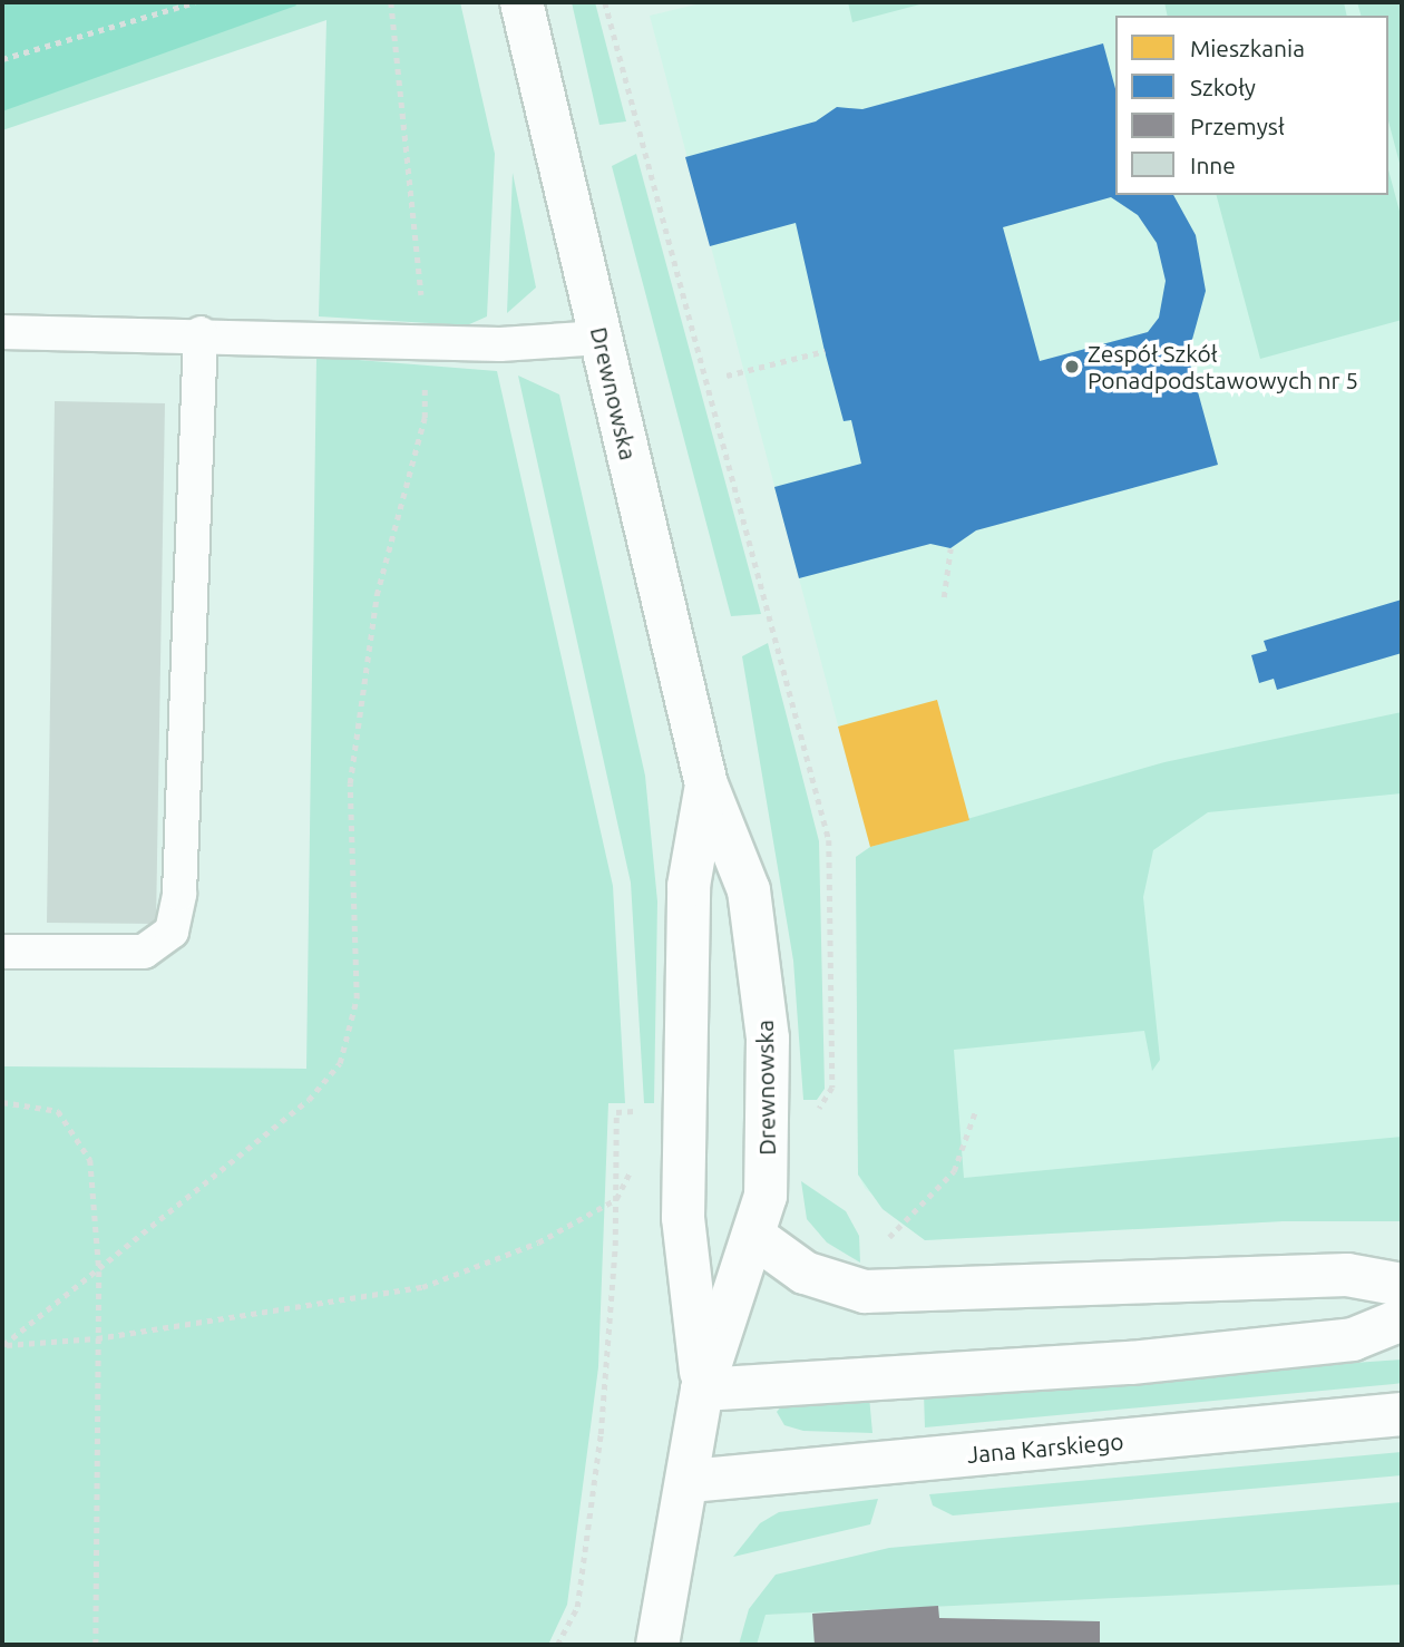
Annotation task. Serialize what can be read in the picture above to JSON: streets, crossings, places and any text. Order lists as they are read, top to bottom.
{
  "streets": {
    "main road": ["Drewnowska", "Jana Karskiego"]
  },
  "crossings": [
    ["Drewnowska", "Jana Karskiego"]
  ],
  "places": ["Zespół Szkół Ponadpodstawowych nr 5"],
  "legend": [
    "Mieszkania",
    "Szkoły",
    "Przemysł",
    "Inne"
  ]
}
